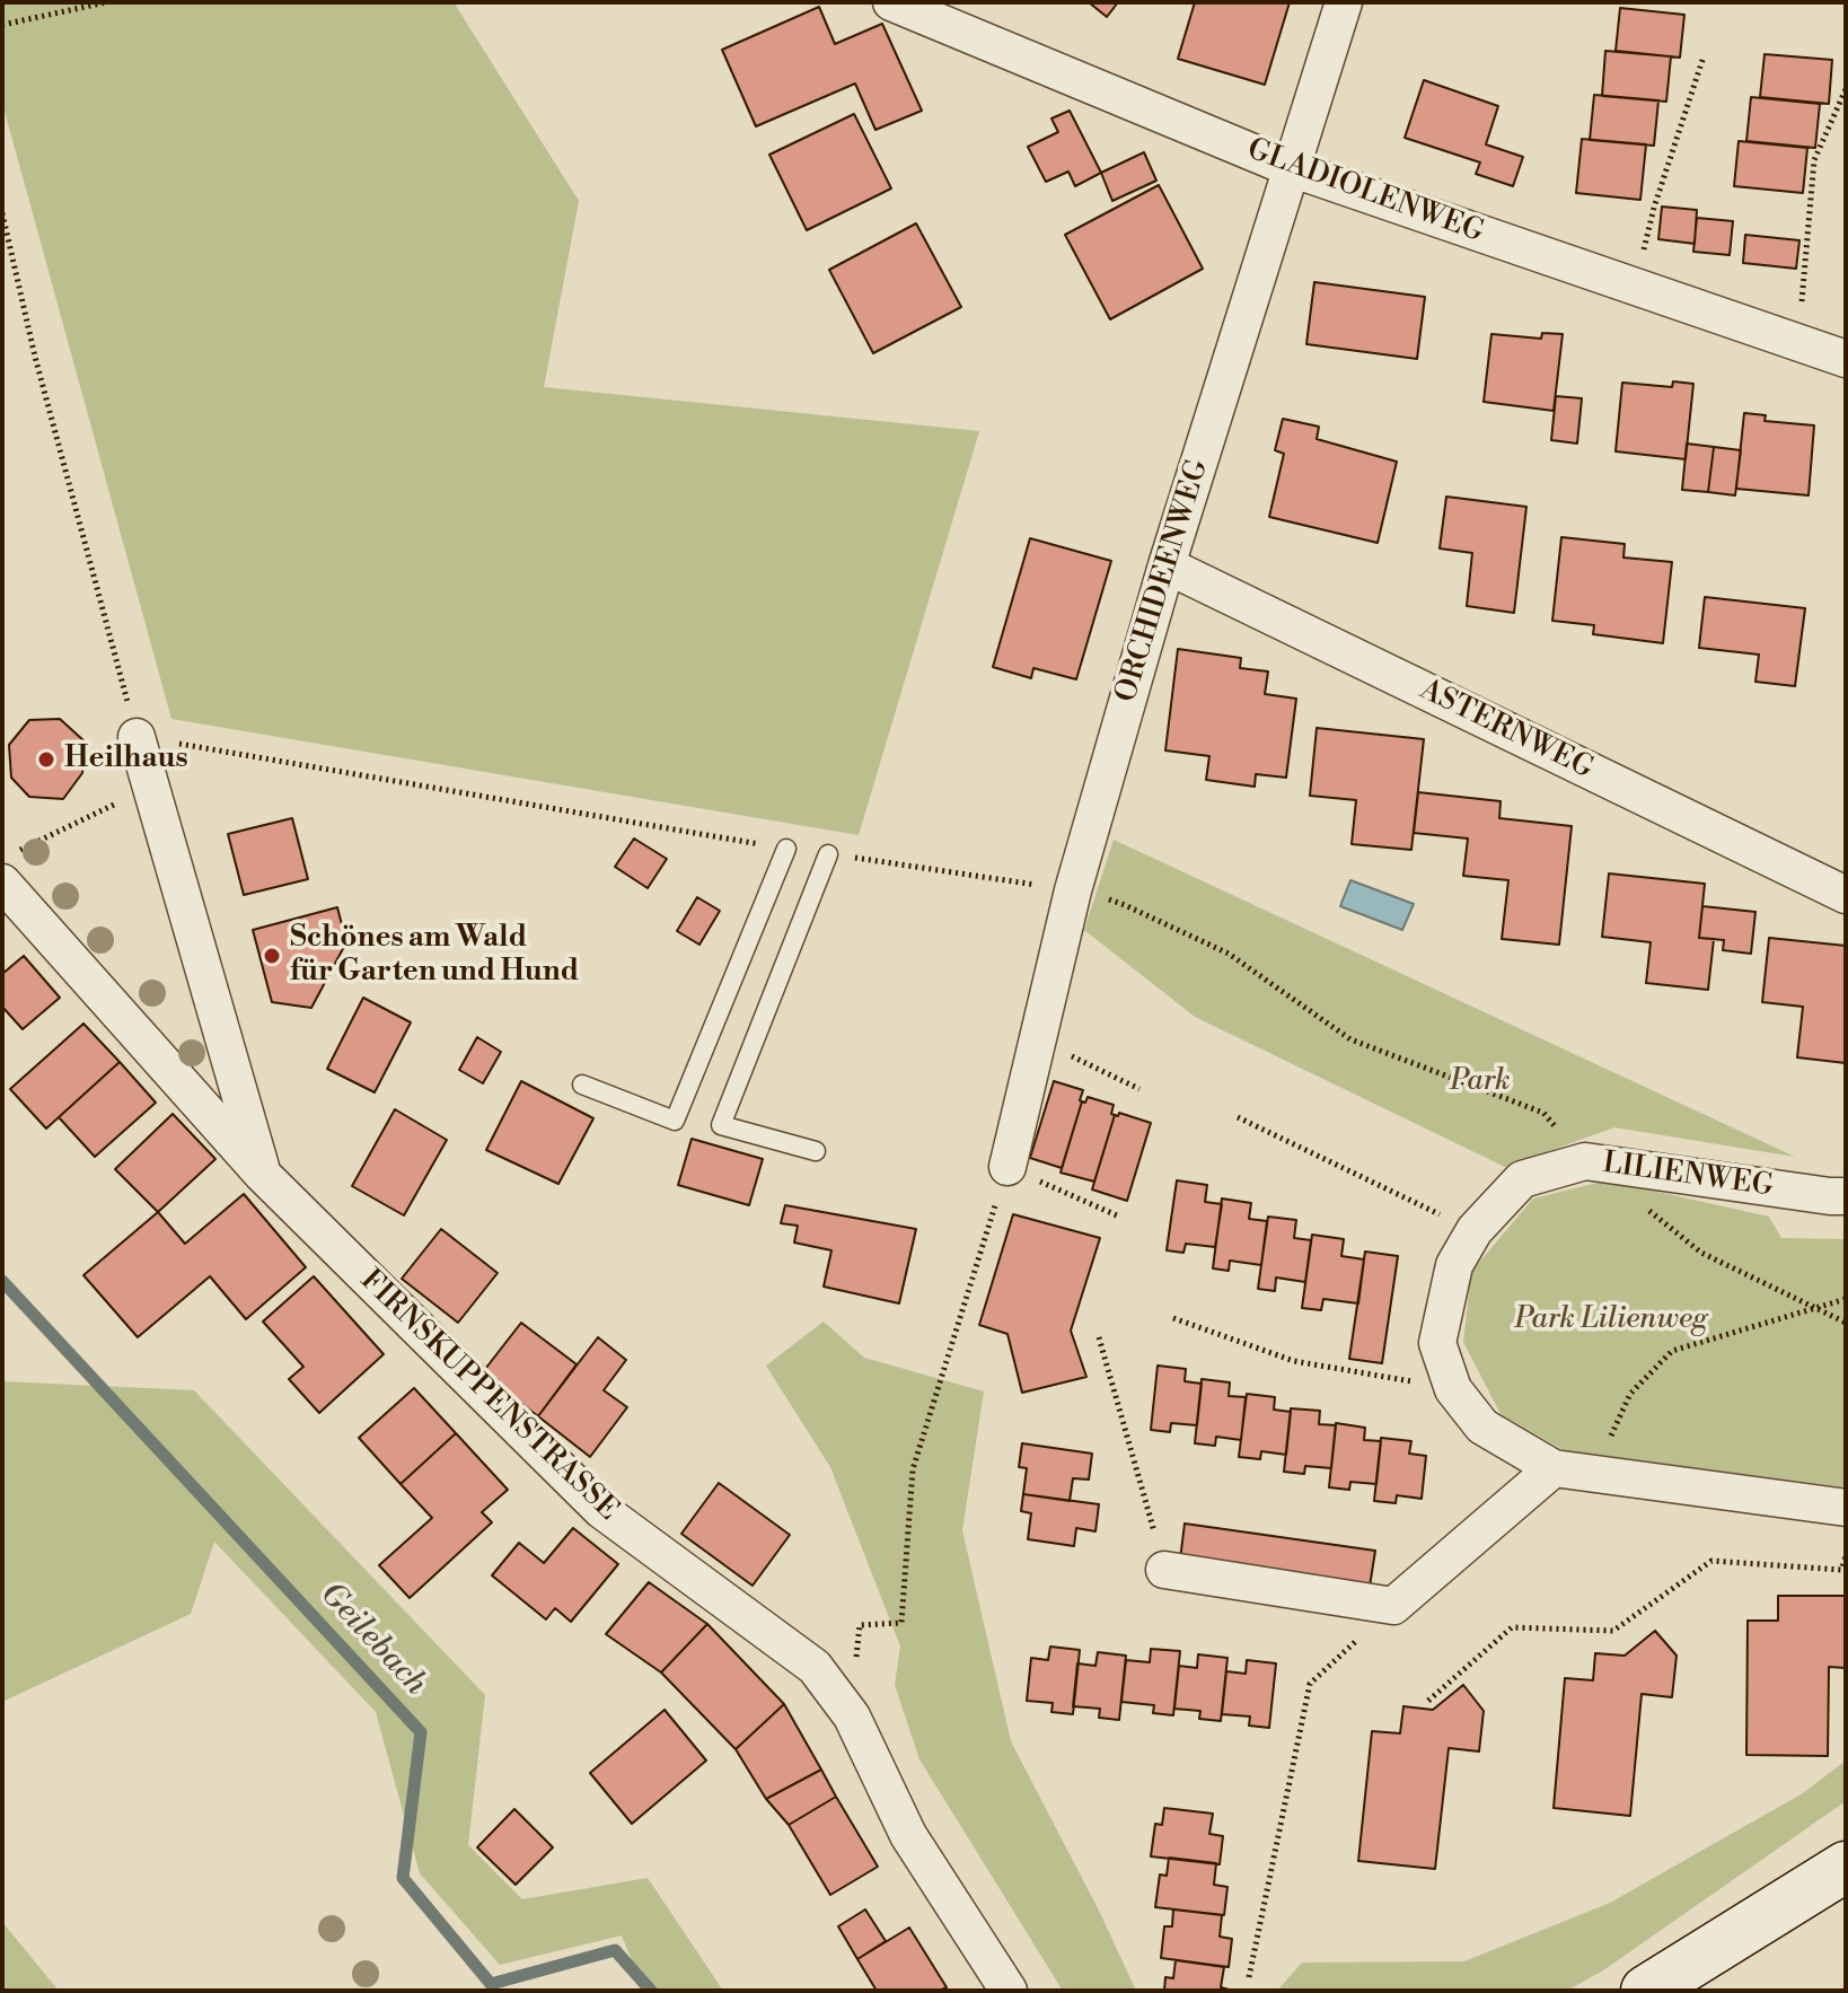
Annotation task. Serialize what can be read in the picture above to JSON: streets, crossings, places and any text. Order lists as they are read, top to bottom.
{
  "streets": {
    "street": [
      "GLADIOLENWEG",
      "ORCHIDEENWEG",
      "ASTERNWEG",
      "LILIENWEG",
      "FIRNSKUPPENSTRASSE"
    ]
  },
  "crossings": [
    ["GLADIOLENWEG", "ORCHIDEENWEG"],
    ["ORCHIDEENWEG", "ASTERNWEG"]
  ],
  "water": ["Geilebach"],
  "parks": ["Park", "Park Lilienweg"],
  "places": ["Heilhaus", "Schönes am Wald für Garten und Hund"]
}
